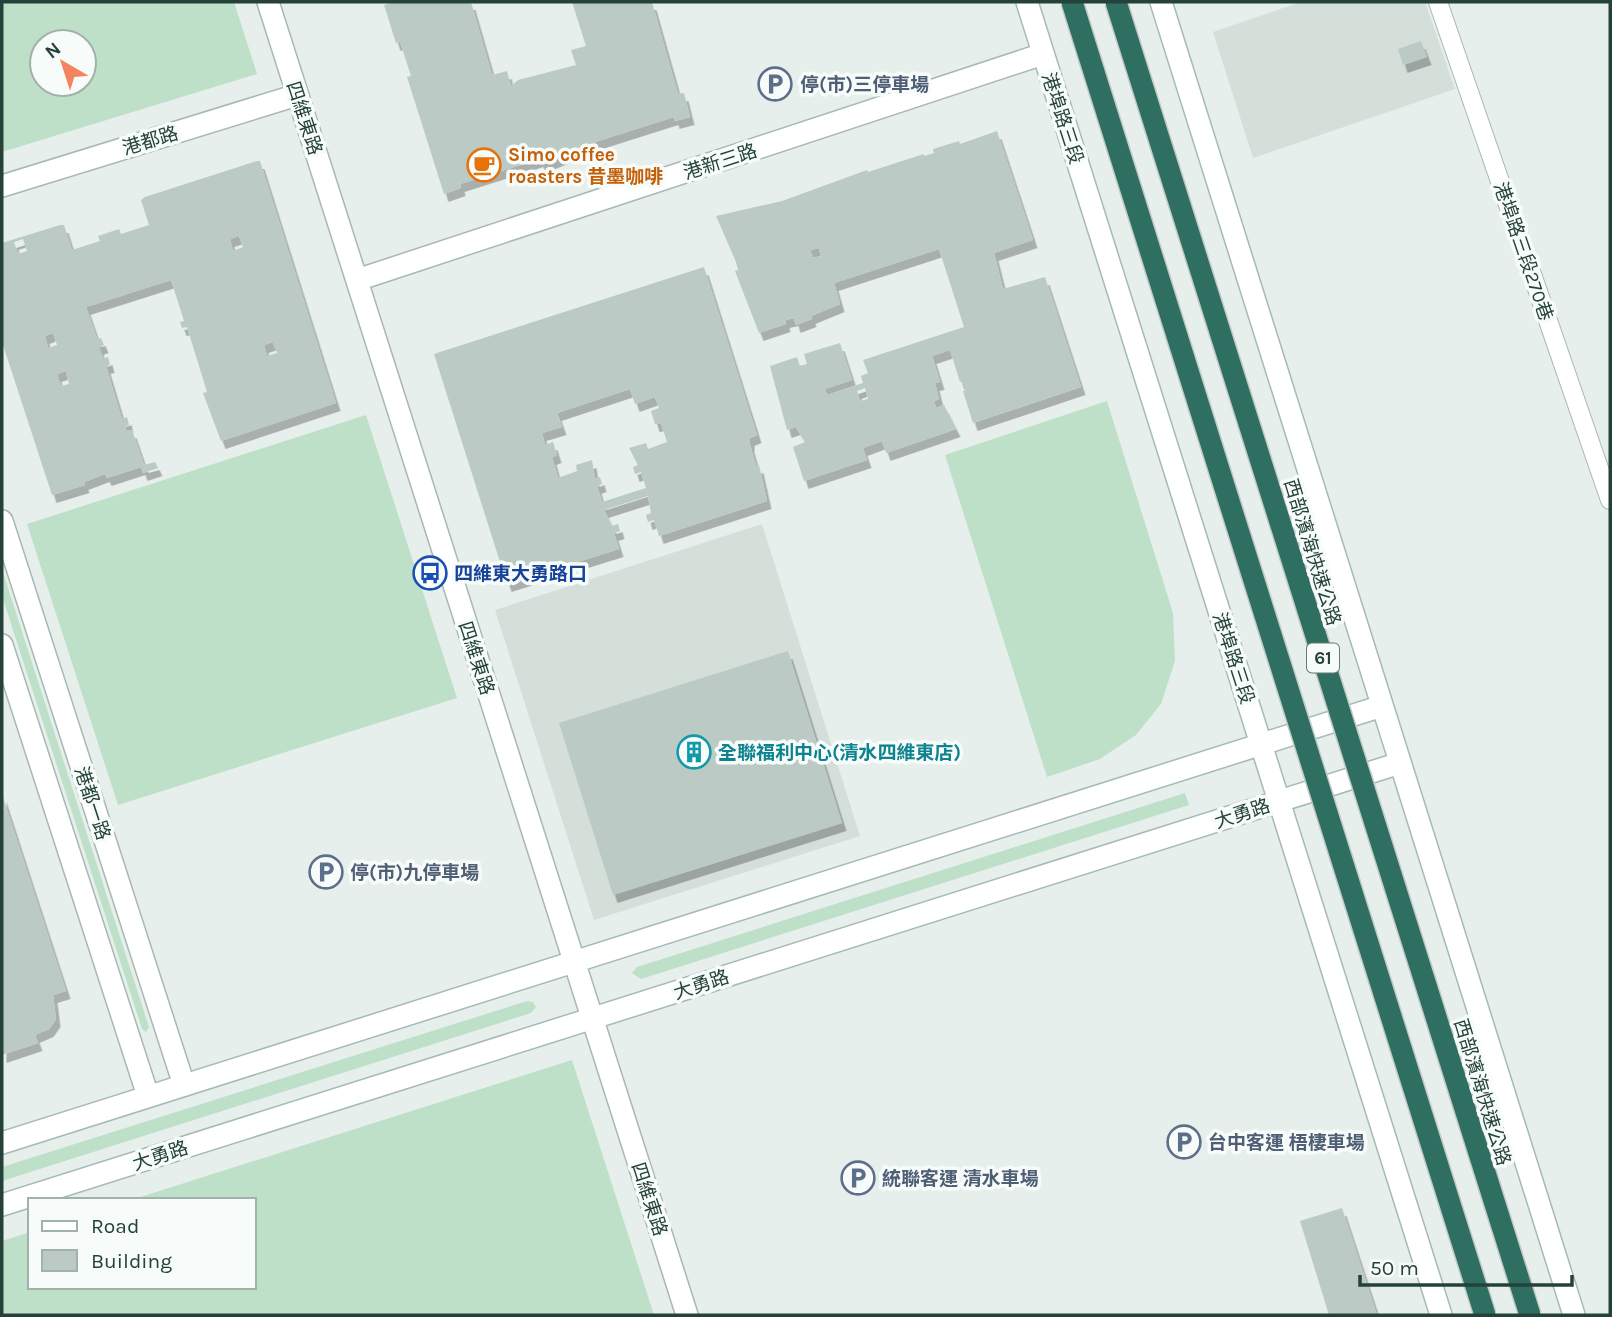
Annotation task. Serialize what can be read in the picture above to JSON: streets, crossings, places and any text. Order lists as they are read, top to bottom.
{
  "streets": {
    "highway": ["西部濱海快速公路", "61"],
    "street": [
      "四維東路",
      "港埠路三段",
      "港都路",
      "港新三路",
      "港都一路",
      "大勇路"
    ],
    "lane": ["港埠路三段270巷"]
  },
  "crossings": [
    ["四維東路", "港都路"],
    ["四維東路", "港新三路"],
    ["四維東路", "大勇路"],
    ["港埠路三段", "港新三路"],
    ["港埠路三段", "大勇路"]
  ],
  "places": {
    "parking": [
      "停(市)三停車場",
      "停(市)九停車場",
      "台中客運 梧棲車場",
      "統聯客運 清水車場"
    ],
    "cafe": ["Simo coffee roasters 昔墨咖啡"],
    "bus stop": ["四維東大勇路口"],
    "building": ["全聯福利中心(清水四維東店)"]
  },
  "legend": ["Road", "Building"],
  "scale_bar": "50 m",
  "north": "top left"
}
